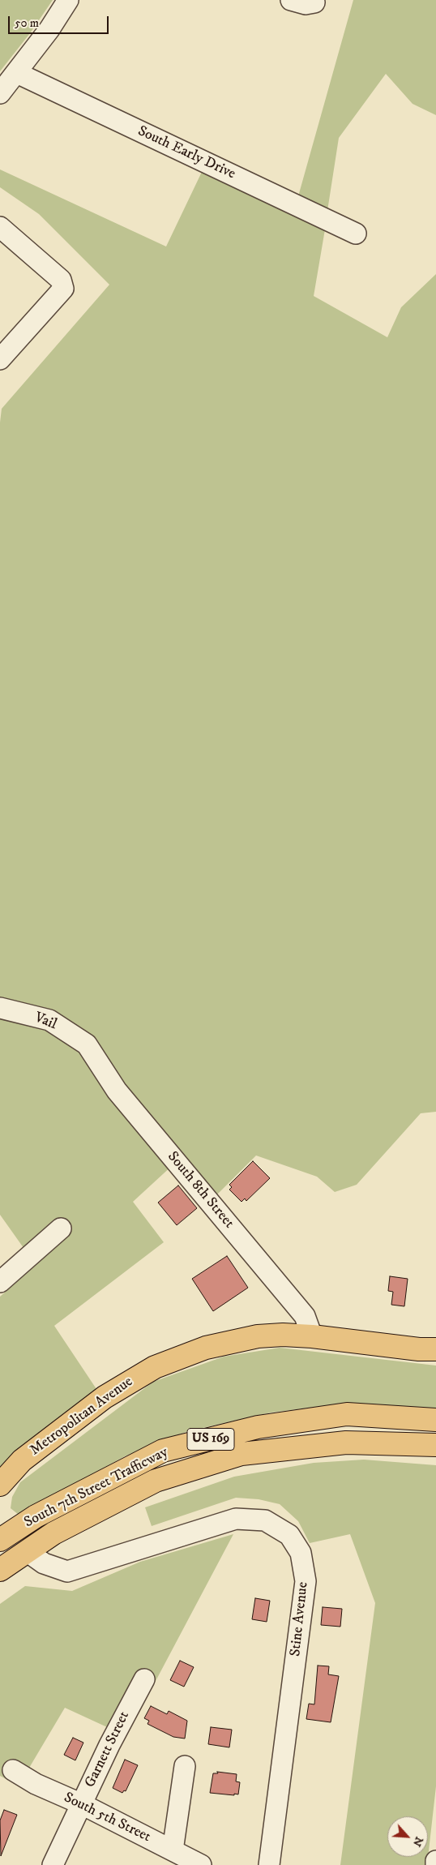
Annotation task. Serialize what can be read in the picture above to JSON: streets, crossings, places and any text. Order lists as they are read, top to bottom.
{
  "streets": {
    "main road": ["Metropolitan Avenue", "US 169", "South 7th Street Trafficway"],
    "street": [
      "South Early Drive",
      "Vail",
      "South 8th Street",
      "Stine Avenue",
      "Garnett Street",
      "South 5th Street"
    ]
  },
  "crossings": [
    ["Vail", "South 8th Street"],
    ["South 8th Street", "Metropolitan Avenue"],
    ["South 7th Street Trafficway", "Stine Avenue"],
    ["Garnett Street", "South 5th Street"]
  ],
  "scale_bar": "50 m",
  "north": "bottom right"
}
